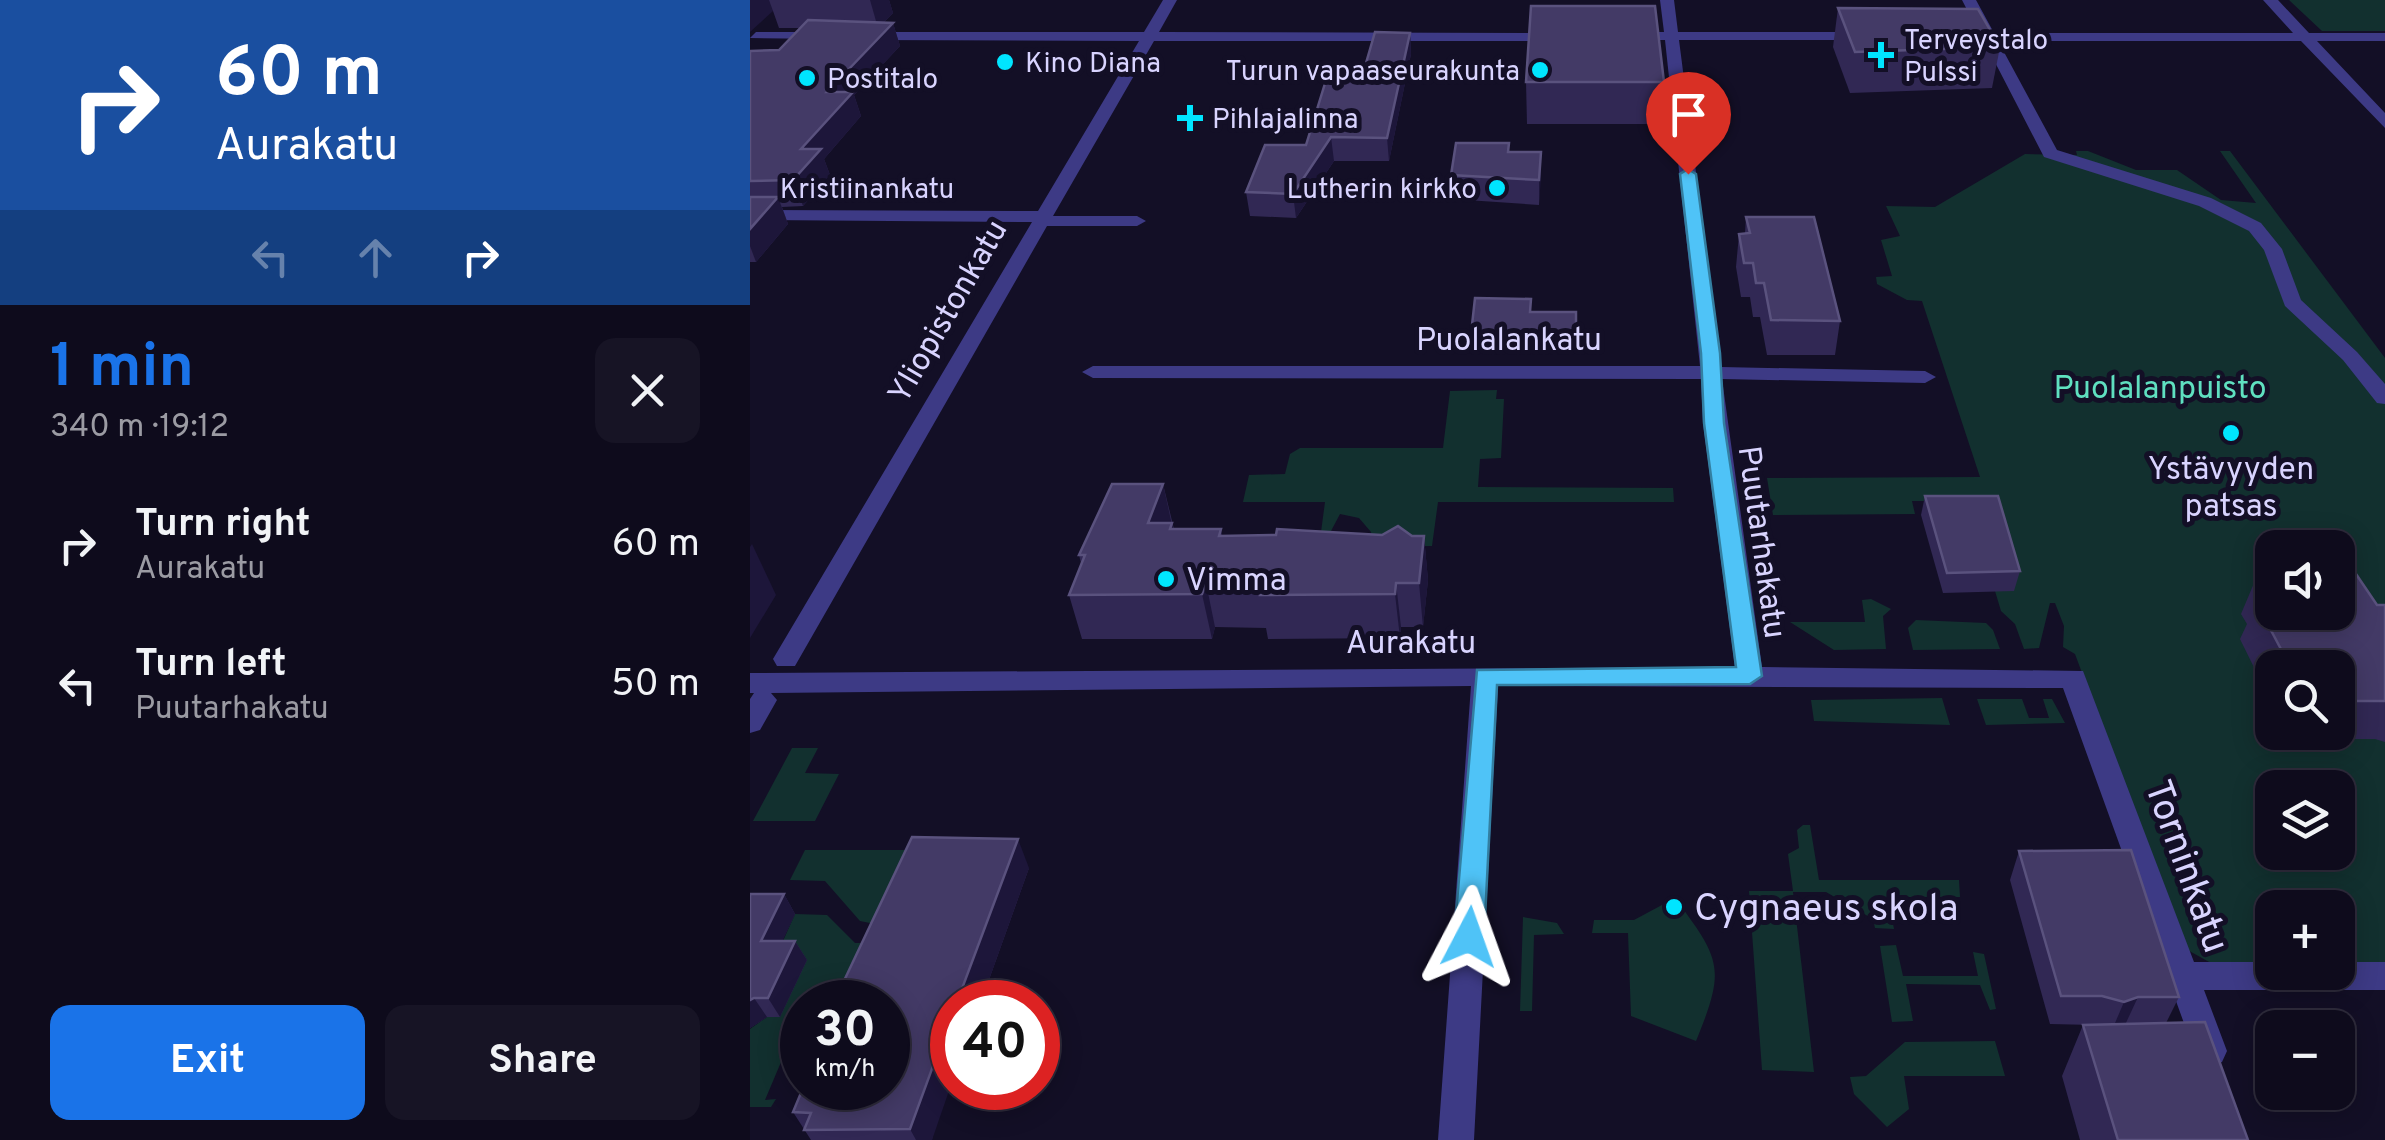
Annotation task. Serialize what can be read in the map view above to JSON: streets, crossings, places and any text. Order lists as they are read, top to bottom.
{
  "streets": {
    "street": [
      "Kristiinankatu",
      "Yliopistonkatu",
      "Puolalankatu",
      "Puutarhakatu",
      "Aurakatu",
      "Torninkatu"
    ]
  },
  "crossings": [
    ["Kristiinankatu", "Yliopistonkatu"],
    ["Puolalankatu", "Puutarhakatu"],
    ["Puutarhakatu", "Aurakatu"],
    ["Aurakatu", "Torninkatu"]
  ],
  "parks": ["Puolalanpuisto"],
  "places": {
    "health": ["Terveystalo Pulssi", "Pihlajalinna"],
    "other": [
      "Kino Diana",
      "Turun vapaaseurakunta",
      "Postitalo",
      "Lutherin kirkko",
      "Ystävyyden patsas",
      "Vimma",
      "Cygnaeus skola"
    ]
  },
  "page": {
    "turn": ["60 m", "Aurakatu"],
    "heading": ["1 min", "340 m · 19:12"],
    "list": [
      {
        "name": "Turn right",
        "note": "Aurakatu",
        "value": "60 m"
      },
      {
        "name": "Turn left",
        "note": "Puutarhakatu",
        "value": "50 m"
      }
    ],
    "map_buttons": ["+", "−"],
    "speed": "30 km/h",
    "limit": "40",
    "buttons": ["Exit", "Share"]
  }
}
